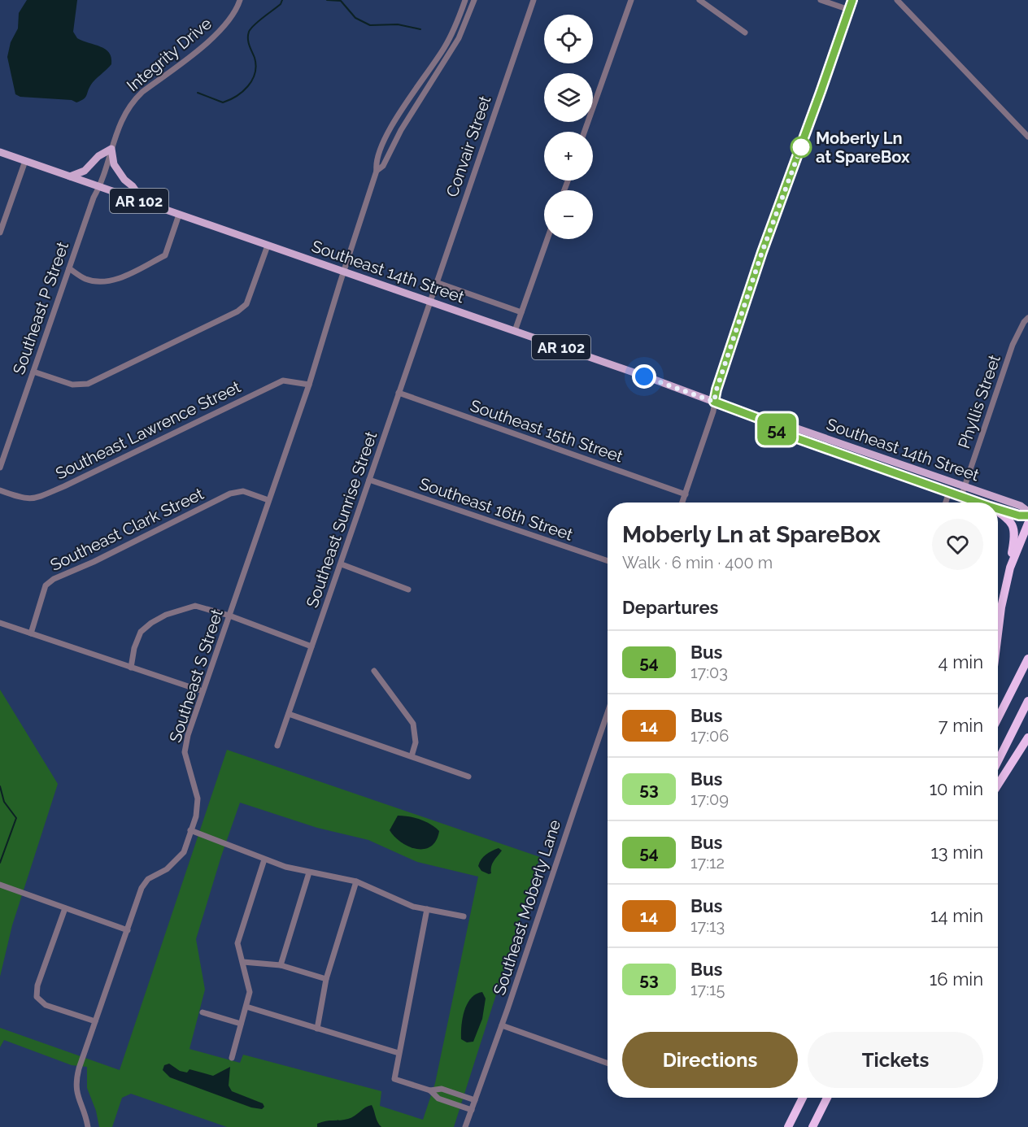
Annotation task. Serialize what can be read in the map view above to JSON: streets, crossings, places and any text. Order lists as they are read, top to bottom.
{
  "streets": {
    "main road": ["AR 102", "Southeast 14th Street"],
    "street": [
      "Integrity Drive",
      "Convair Street",
      "Southeast P Street",
      "Phyllis Street",
      "Southeast Lawrence Street",
      "Southeast 15th Street",
      "Southeast 16th Street",
      "Southeast Sunrise Street",
      "Southeast Clark Street",
      "Southeast S Street",
      "Southeast Moberly Lane"
    ]
  },
  "crossings": [
    ["Integrity Drive", "Southeast 14th Street"],
    ["Integrity Drive", "Southeast P Street"],
    ["Convair Street", "Southeast 14th Street"],
    ["Convair Street", "Southeast Sunrise Street"],
    ["Southeast 14th Street", "Southeast P Street"],
    ["Southeast 14th Street", "Phyllis Street"],
    ["Southeast 14th Street", "Southeast Sunrise Street"],
    ["Southeast 14th Street", "Southeast S Street"],
    ["Southeast Lawrence Street", "Southeast S Street"],
    ["Southeast 15th Street", "Southeast Sunrise Street"],
    ["Southeast 16th Street", "Southeast Sunrise Street"],
    ["Southeast Clark Street", "Southeast S Street"]
  ],
  "places": ["Moberly Ln at SpareBox"],
  "lines": ["bus line 54"],
  "page": {
    "on_map": "54",
    "map_buttons": ["+", "−"],
    "heading": [
      ["Moberly Ln at SpareBox", "Walk · 6 min · 400 m"],
      "Departures"
    ],
    "list": [
      {
        "mark": "54",
        "name": "Bus",
        "note": "17:03",
        "value": "4 min"
      },
      {
        "mark": "14",
        "name": "Bus",
        "note": "17:06",
        "value": "7 min"
      },
      {
        "mark": "53",
        "name": "Bus",
        "note": "17:09",
        "value": "10 min"
      },
      {
        "mark": "54",
        "name": "Bus",
        "note": "17:12",
        "value": "13 min"
      },
      {
        "mark": "14",
        "name": "Bus",
        "note": "17:13",
        "value": "14 min"
      },
      {
        "mark": "53",
        "name": "Bus",
        "note": "17:15",
        "value": "16 min"
      }
    ],
    "buttons": ["Directions", "Tickets"]
  }
}
